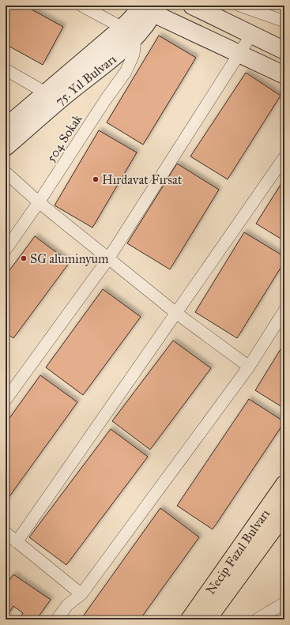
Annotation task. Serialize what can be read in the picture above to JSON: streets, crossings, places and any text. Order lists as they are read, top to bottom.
{
  "streets": {
    "main road": ["Necip Fazıl Bulvarı"],
    "street": ["75. Yıl Bulvarı", "504 Sokak"]
  },
  "crossings": [
    ["75. Yıl Bulvarı", "504 Sokak"]
  ],
  "places": ["Hırdavat Fırsat", "SG aluminyum"]
}
